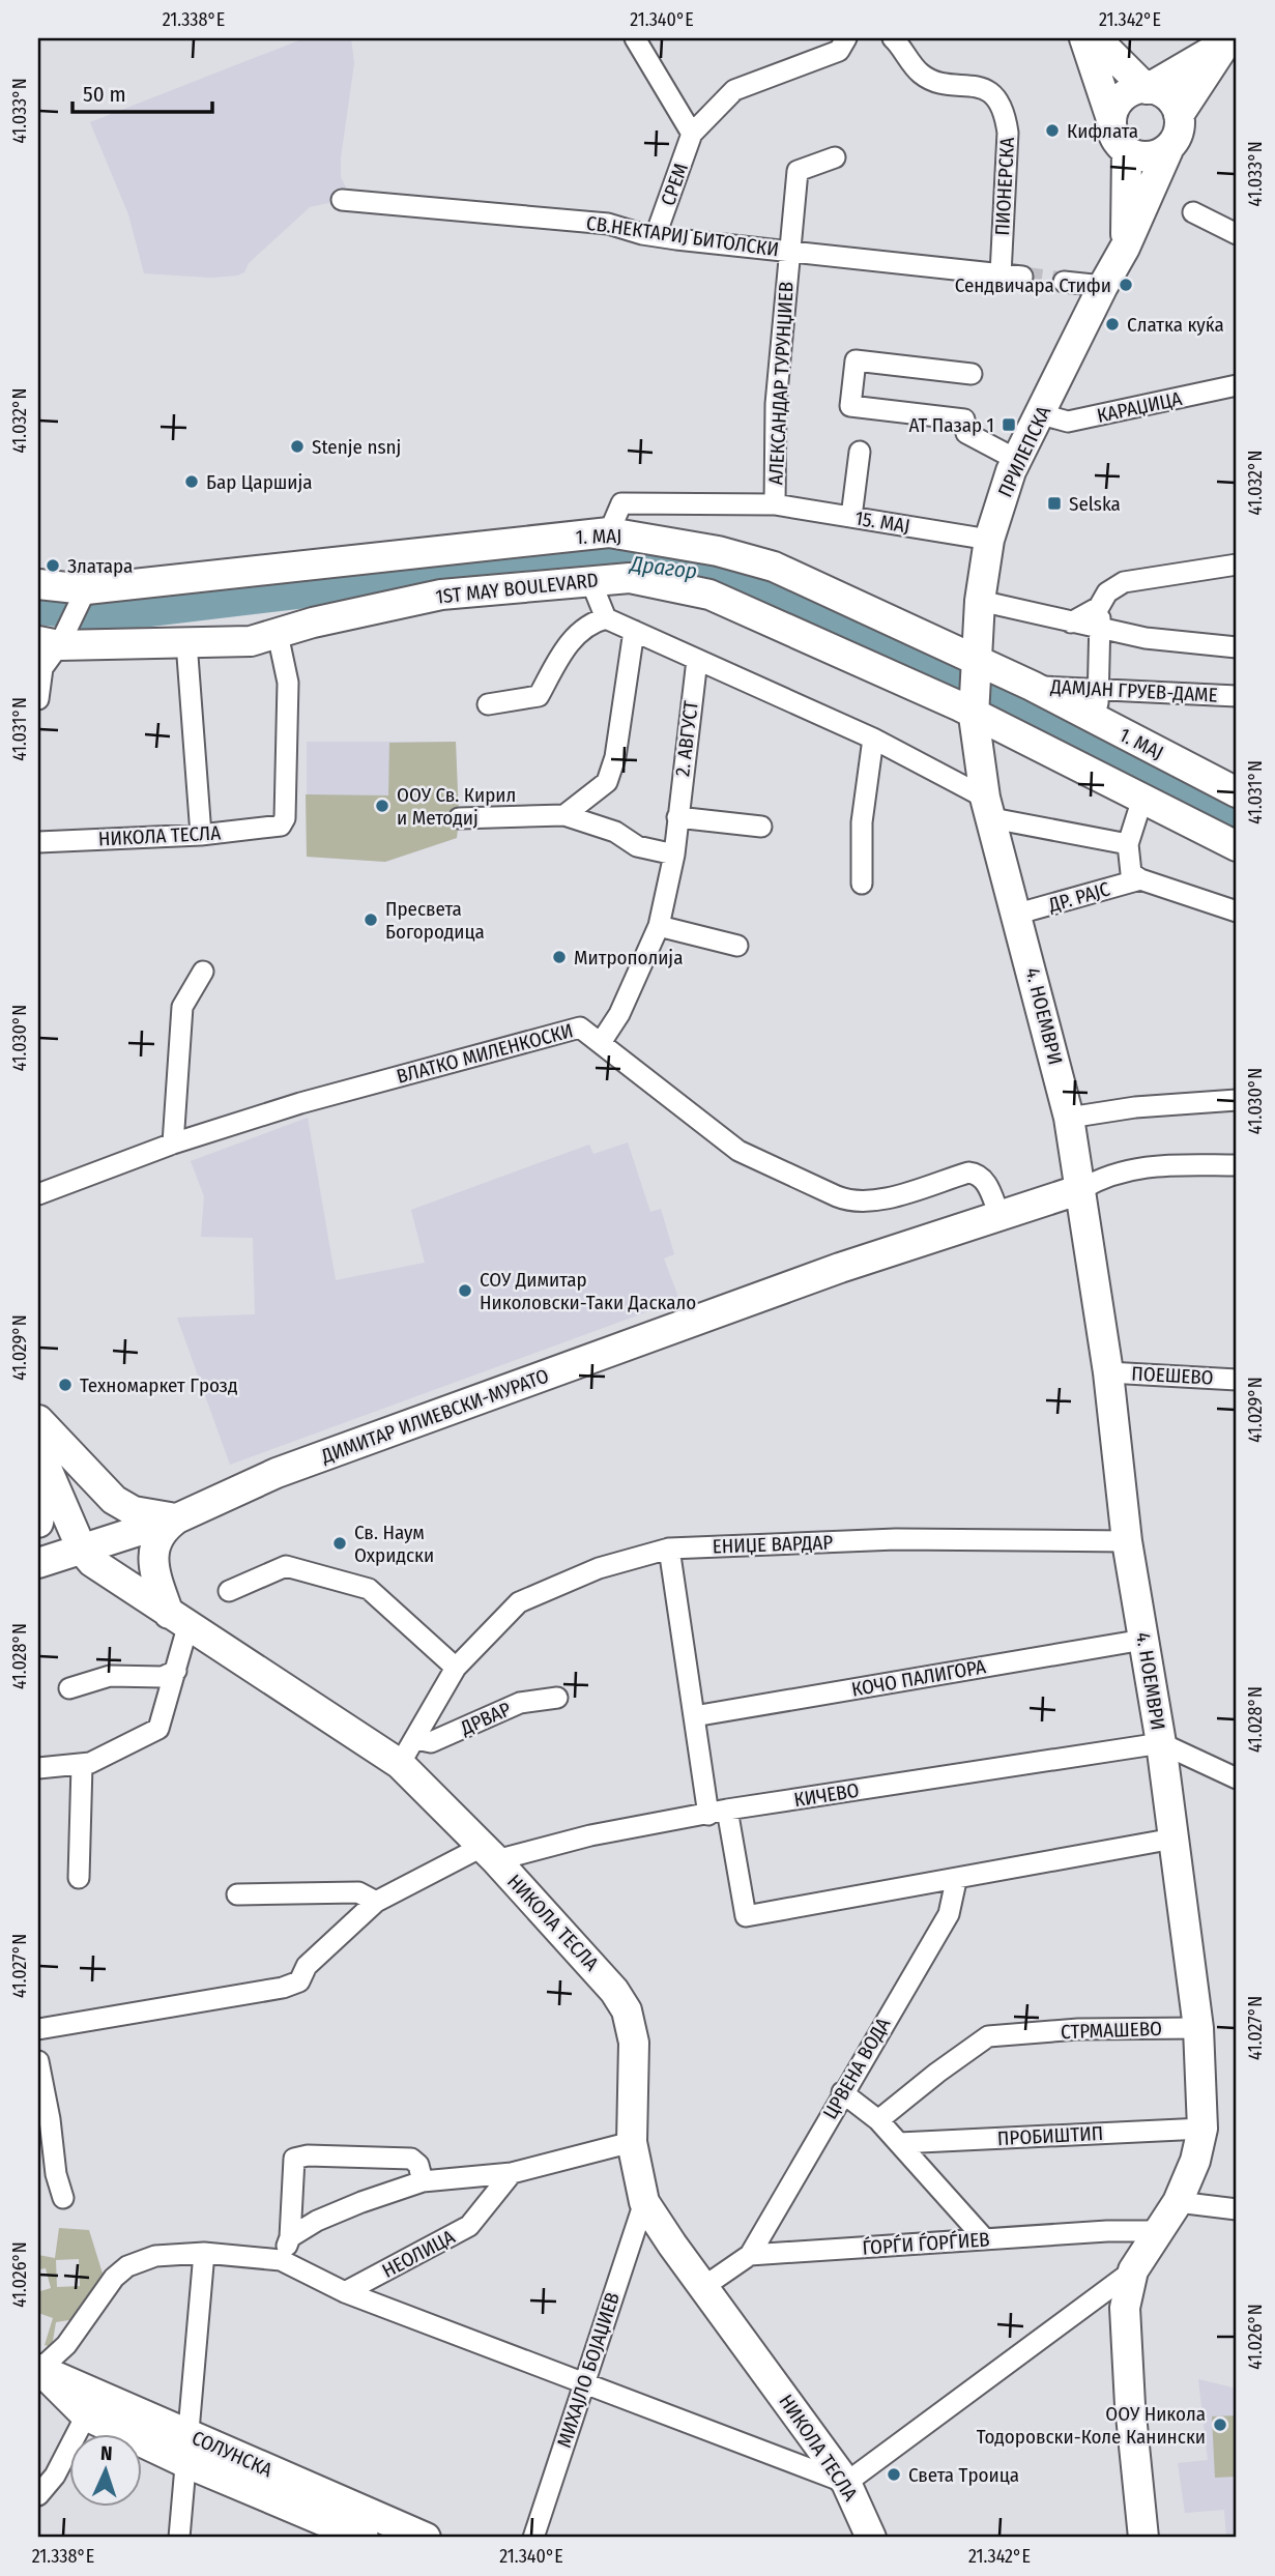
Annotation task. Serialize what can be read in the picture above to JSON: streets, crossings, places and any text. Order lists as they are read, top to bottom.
{
  "streets": {
    "street": [
      "СРЕМ",
      "ПИОНЕРСКА",
      "СВ.НЕКТАРИЈ БИТОЛСКИ",
      "АЛЕКСАНДАР ТУРУНЏИЕВ",
      "КАРАЏИЦА",
      "ПРИЛЕПСКА",
      "15. MAJ",
      "1. МАЈ",
      "1ST MAY BOULEVARD",
      "ДАМЈАН ГРУЕВ-ДАМЕ",
      "2. АВГУСТ",
      "НИКОЛА ТЕСЛА",
      "ДР. РАЈС",
      "4. НОЕМВРИ",
      "ВЛАТКО МИЛЕНКОСКИ",
      "ПОЕШЕВО",
      "ДИМИТАР ИЛИЕВСКИ-МУРАТО",
      "ЕНИЏЕ ВАРДАР",
      "КОЧО ПАЛИГОРА",
      "ДРВАР",
      "КИЧЕВО",
      "СТРМАШЕВО",
      "ЦРВЕНА ВОДА",
      "ПРОБИШТИП",
      "ЃОРЃИ ЃОРЃИЕВ",
      "НЕОЛИЦА",
      "МИХАЈЛО БОЈАЏИЕВ",
      "СОЛУНСКА"
    ]
  },
  "crossings": [
    ["СРЕМ", "СВ.НЕКТАРИЈ БИТОЛСКИ"],
    ["ПИОНЕРСКА", "СВ.НЕКТАРИЈ БИТОЛСКИ"],
    ["СВ.НЕКТАРИЈ БИТОЛСКИ", "АЛЕКСАНДАР ТУРУНЏИЕВ"],
    ["АЛЕКСАНДАР ТУРУНЏИЕВ", "15. MAJ"],
    ["КАРАЏИЦА", "ПРИЛЕПСКА"],
    ["ПРИЛЕПСКА", "15. MAJ"],
    ["ПРИЛЕПСКА", "1. МАЈ"],
    ["ПРИЛЕПСКА", "1ST MAY BOULEVARD"],
    ["ПРИЛЕПСКА", "4. НОЕМВРИ"],
    ["15. MAJ", "1. МАЈ"],
    ["1. МАЈ", "ДАМЈАН ГРУЕВ-ДАМЕ"],
    ["1ST MAY BOULEVARD", "НИКОЛА ТЕСЛА"],
    ["1ST MAY BOULEVARD", "4. НОЕМВРИ"],
    ["2. АВГУСТ", "ВЛАТКО МИЛЕНКОСКИ"],
    ["НИКОЛА ТЕСЛА", "ДИМИТАР ИЛИЕВСКИ-МУРАТО"],
    ["НИКОЛА ТЕСЛА", "ЕНИЏЕ ВАРДАР"],
    ["НИКОЛА ТЕСЛА", "КИЧЕВО"],
    ["НИКОЛА ТЕСЛА", "МИХАЈЛО БОЈАЏИЕВ"],
    ["ДР. РАЈС", "4. НОЕМВРИ"],
    ["4. НОЕМВРИ", "ПОЕШЕВО"],
    ["4. НОЕМВРИ", "ДИМИТАР ИЛИЕВСКИ-МУРАТО"],
    ["4. НОЕМВРИ", "ЕНИЏЕ ВАРДАР"],
    ["4. НОЕМВРИ", "КОЧО ПАЛИГОРА"],
    ["4. НОЕМВРИ", "КИЧЕВО"],
    ["4. НОЕМВРИ", "СТРМАШЕВО"],
    ["4. НОЕМВРИ", "ПРОБИШТИП"],
    ["4. НОЕМВРИ", "ЃОРЃИ ЃОРЃИЕВ"],
    ["ВЛАТКО МИЛЕНКОСКИ", "ДИМИТАР ИЛИЕВСКИ-МУРАТО"],
    ["ЕНИЏЕ ВАРДАР", "ДРВАР"],
    ["ЦРВЕНА ВОДА", "ЃОРЃИ ЃОРЃИЕВ"]
  ],
  "water": ["Драгор"],
  "places": {
    "other": [
      "Кифлата",
      "Сендвичара Стифи",
      "Слатка куќа",
      "Stenje nsnj",
      "Бар Царшија",
      "Златара",
      "ООУ Св. Кирил и Методиј",
      "Пресвета Богородица",
      "Митрополија",
      "СОУ Димитар Николовски-Таки Даскало",
      "Техномаркет Грозд",
      "Св. Наум Охридски",
      "ООУ Никола Тодоровски-Коле Канински",
      "Света Троица"
    ],
    "transit": ["АТ Пазар 1", "Selska"]
  },
  "scale_bar": "50 m",
  "north": "top",
  "coordinates": [
    "21.338°E",
    "21.340°E",
    "21.342°E",
    "41.033°N",
    "41.032°N",
    "41.031°N",
    "41.030°N",
    "41.029°N",
    "41.028°N",
    "41.027°N",
    "41.026°N"
  ]
}
